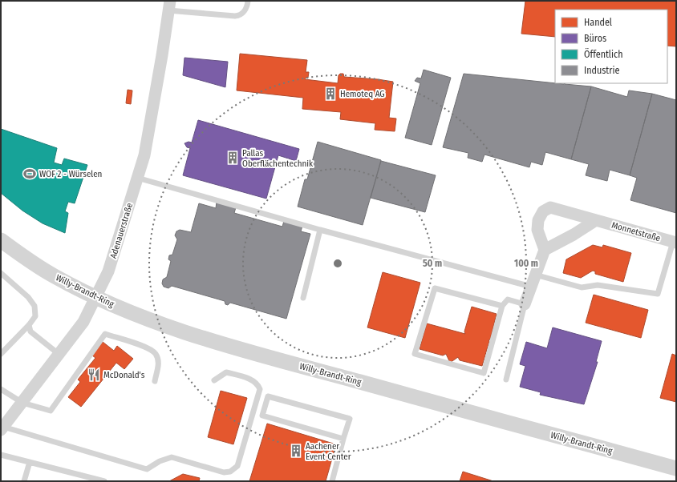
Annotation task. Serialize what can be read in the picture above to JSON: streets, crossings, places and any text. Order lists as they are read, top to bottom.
{
  "streets": {
    "street": ["Adenauerstraße", "Monnetstraße", "Willy-Brandt-Ring"]
  },
  "crossings": [
    ["Adenauerstraße", "Willy-Brandt-Ring"]
  ],
  "places": {
    "building": ["Hemoteq AG", "Pallas Oberflächentechnik", "Aachener Event Center"],
    "sports": ["WOF 2 - Würselen"],
    "restaurant": ["McDonald's"]
  },
  "legend": [
    "Handel",
    "Büros",
    "Öffentlich",
    "Industrie"
  ],
  "rings": ["50 m", "100 m"]
}
